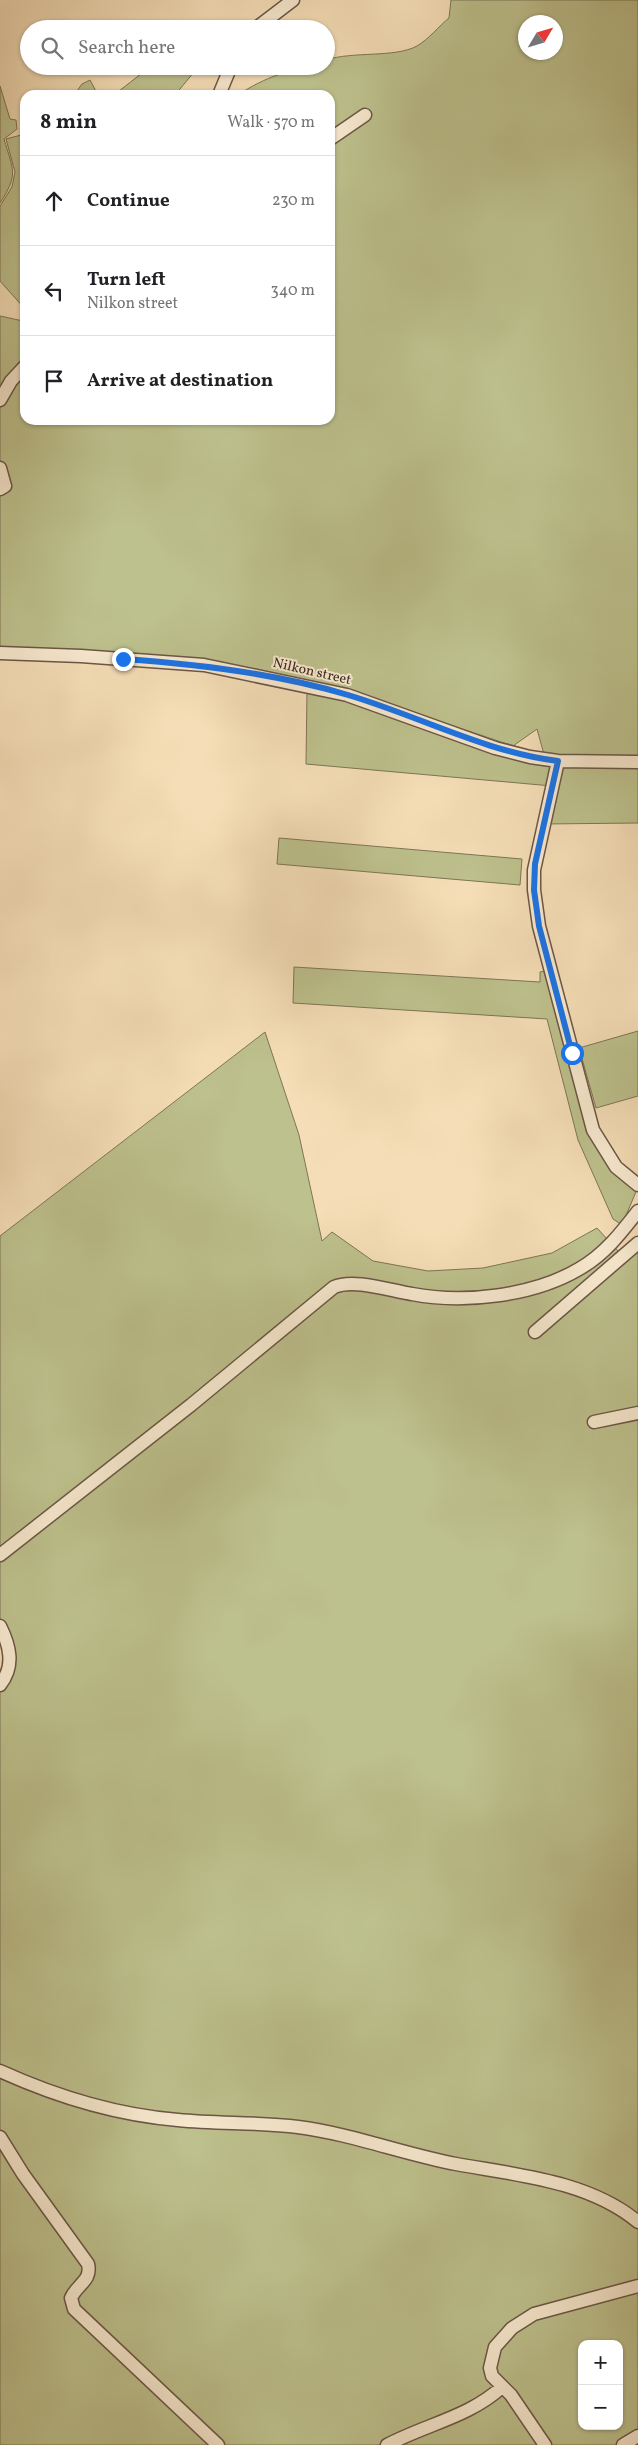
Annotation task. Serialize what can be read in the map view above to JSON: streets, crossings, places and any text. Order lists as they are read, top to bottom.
{
  "streets": {
    "street": ["Nilkon street"]
  },
  "north": "top right",
  "page": {
    "search": "Search here",
    "heading": ["8 min", "Walk · 570 m"],
    "list": [
      ["Continue", "230 m"],
      ["Turn left", "Nilkon street", "340 m"],
      "Arrive at destination"
    ],
    "map_buttons": ["+", "−"]
  }
}
